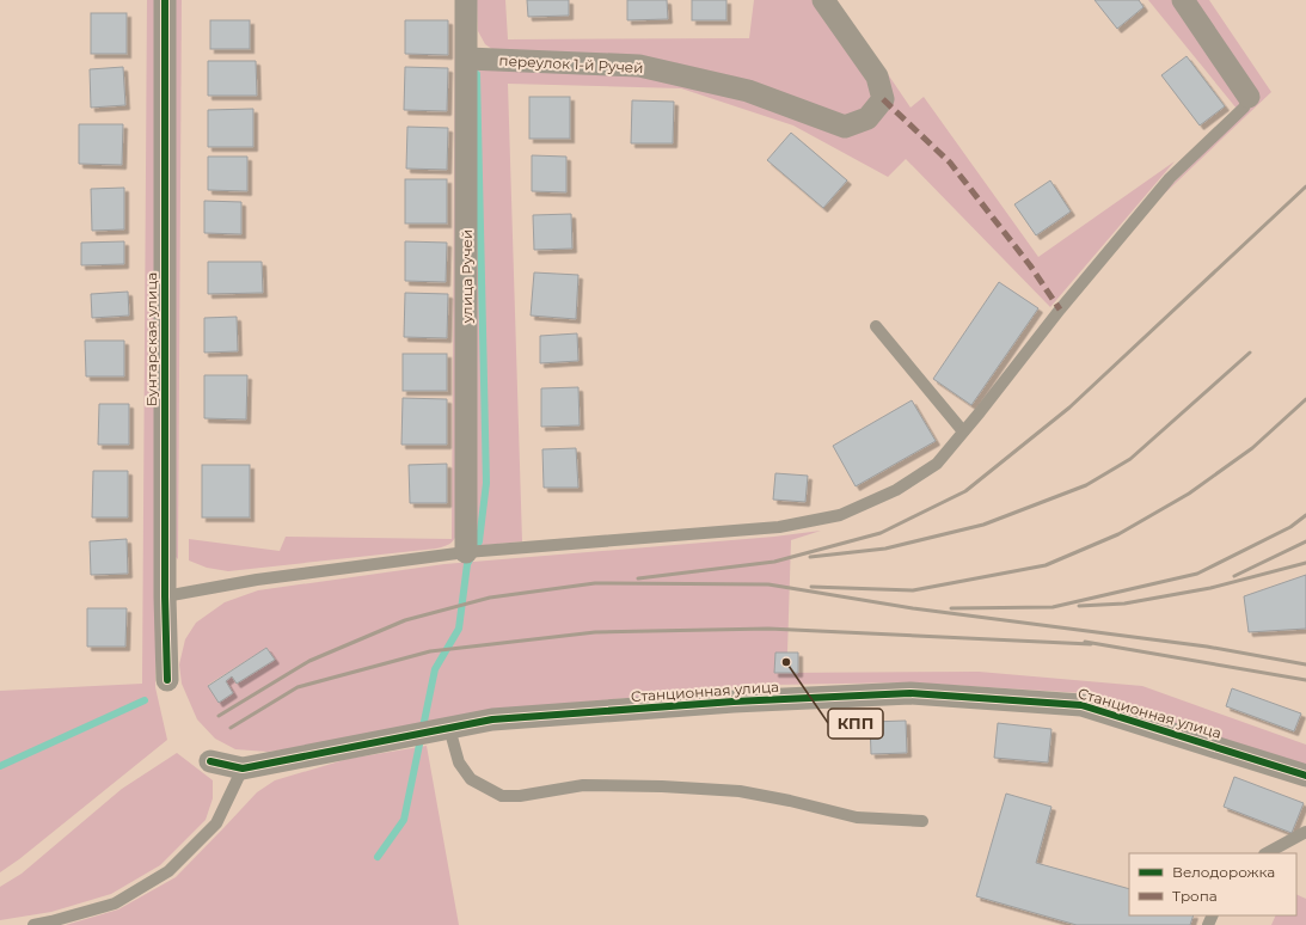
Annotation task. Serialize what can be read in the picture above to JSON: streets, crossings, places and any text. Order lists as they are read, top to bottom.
{
  "streets": {
    "street": [
      "переулок 1-й Ручей",
      "улица Ручей",
      "Бунтарская улица",
      "Станционная улица"
    ]
  },
  "crossings": [
    ["переулок 1-й Ручей", "улица Ручей"]
  ],
  "places": ["КПП"],
  "legend": ["Велодорожка", "Тропа"]
}
